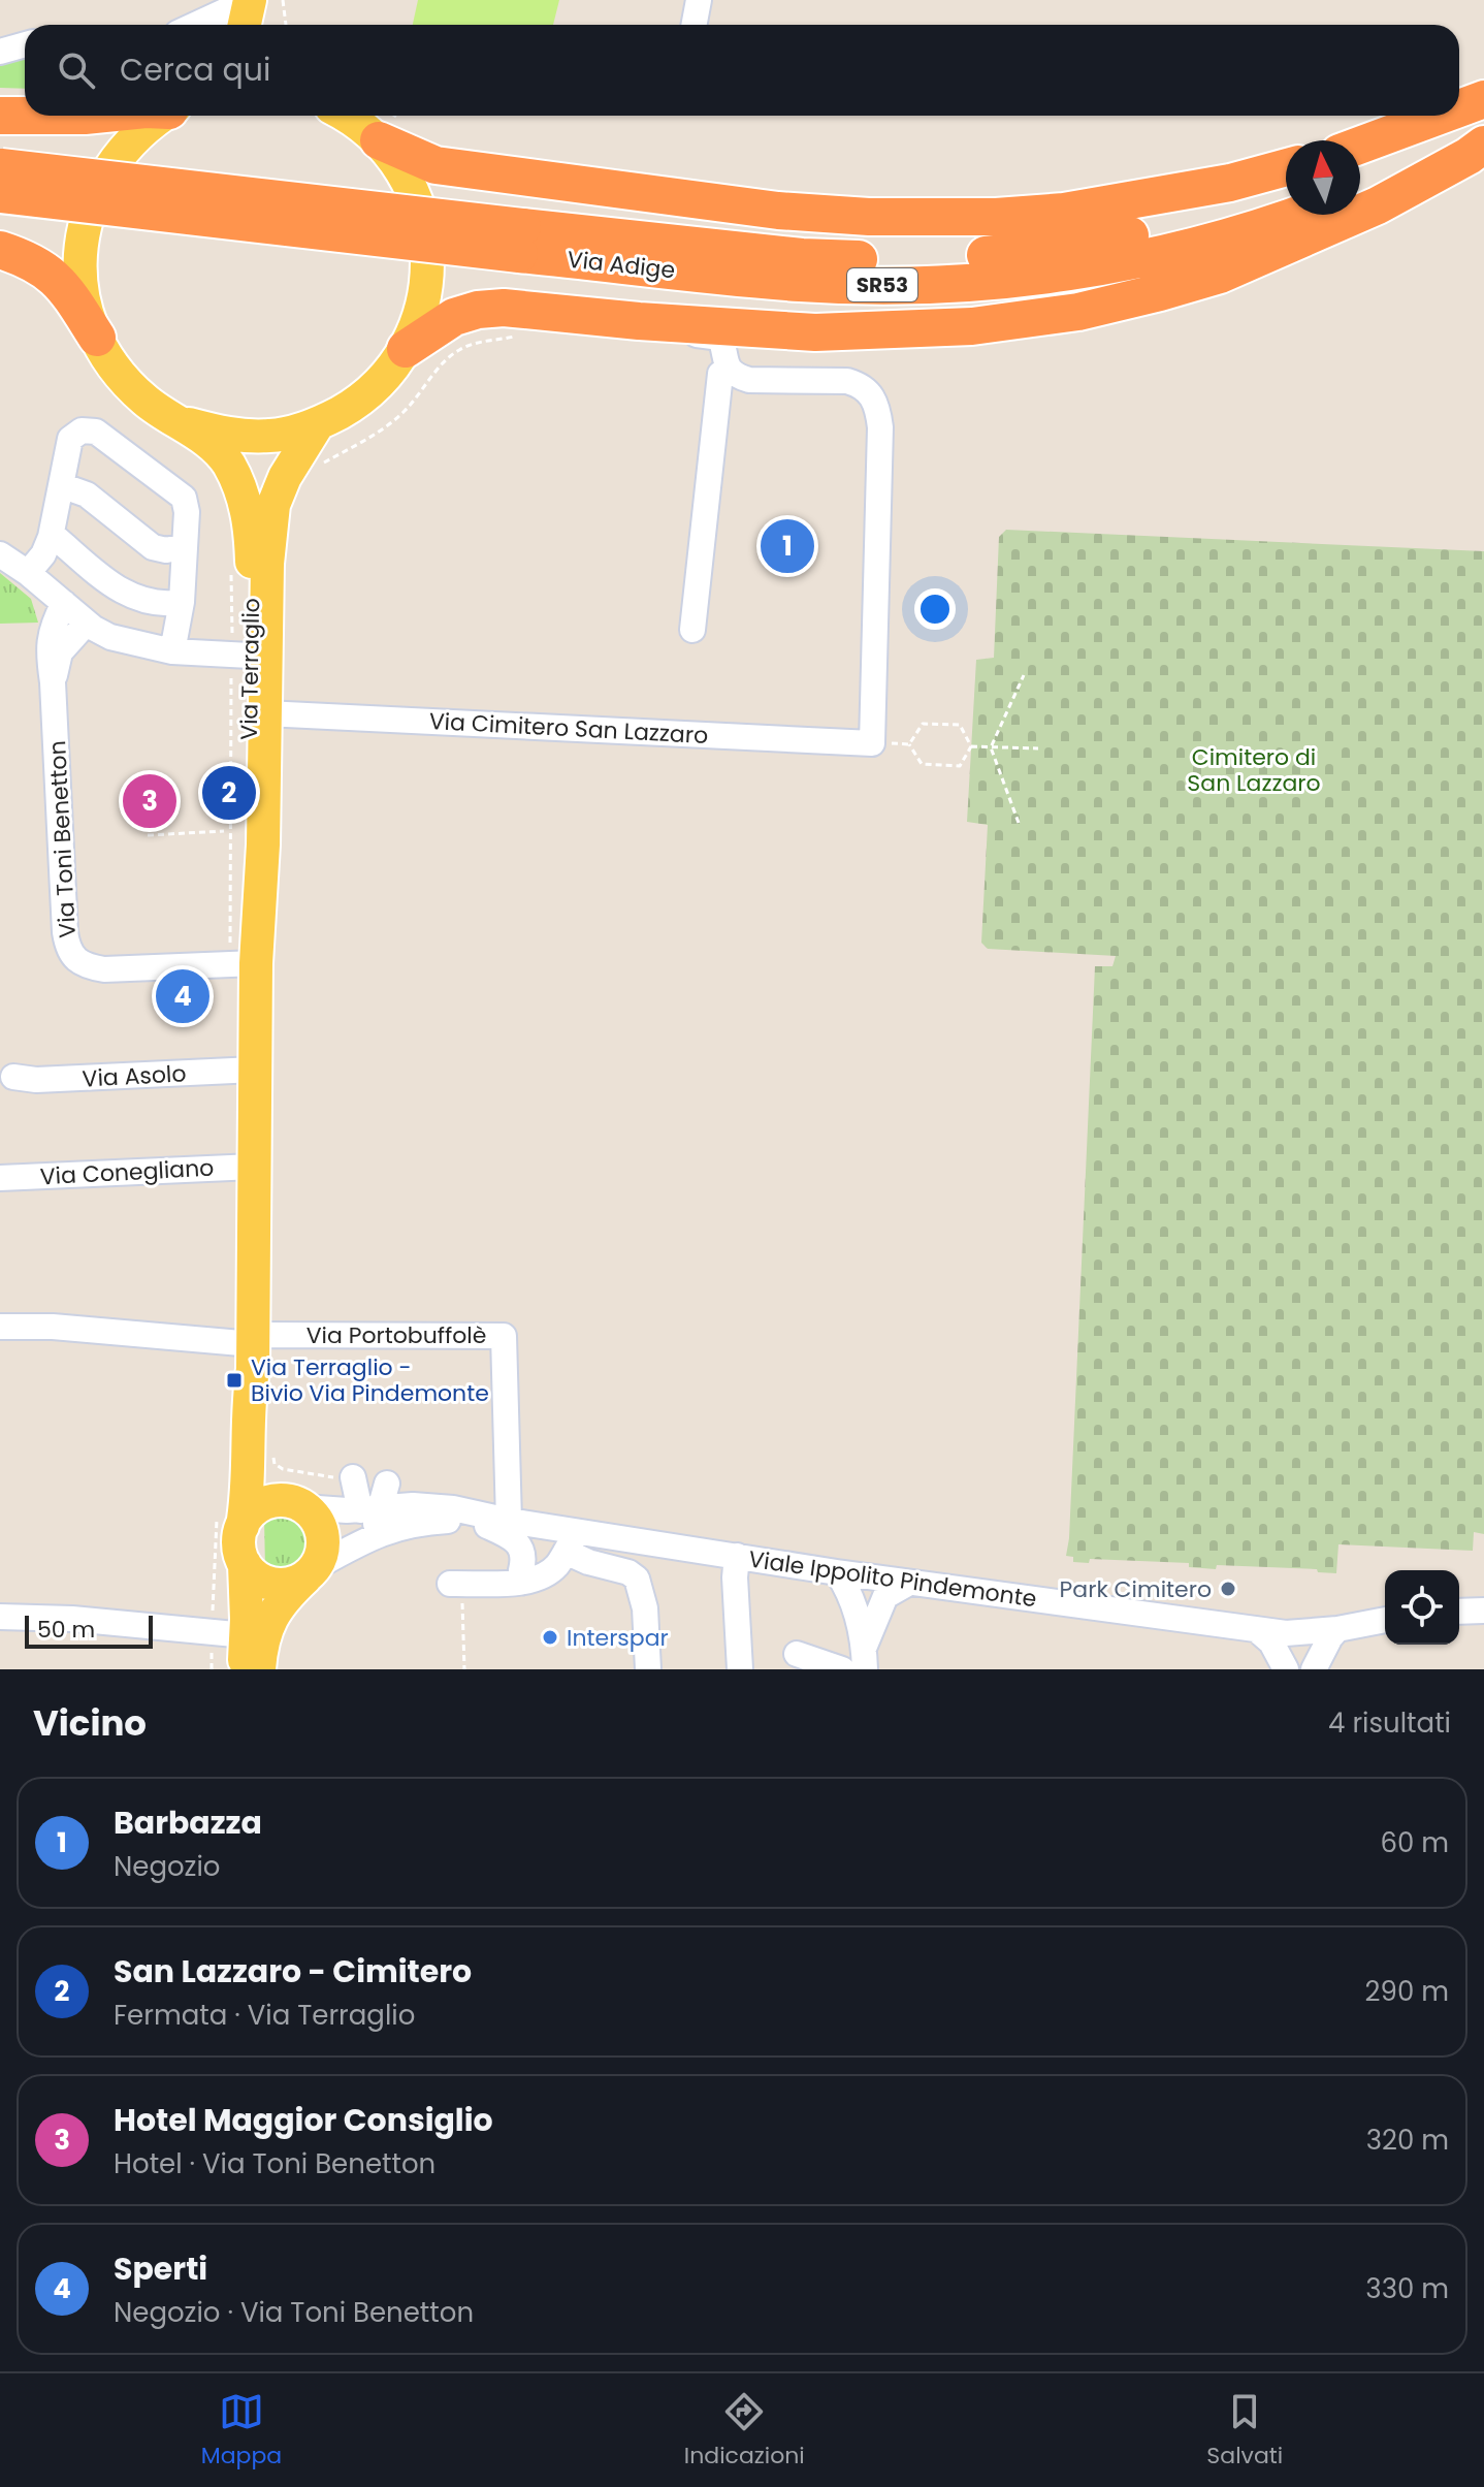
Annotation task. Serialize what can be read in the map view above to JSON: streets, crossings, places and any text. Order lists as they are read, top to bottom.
{
  "streets": {
    "highway": ["Via Adige", "SR53"],
    "main road": ["Via Terraglio"],
    "street": [
      "Via Cimitero San Lazzaro",
      "Via Toni Benetton",
      "Via Asolo",
      "Via Conegliano",
      "Via Portobuffolè",
      "Viale Ippolito Pindemonte"
    ]
  },
  "crossings": [
    ["Via Adige", "SR53"],
    ["Via Terraglio", "Via Cimitero San Lazzaro"],
    ["Via Terraglio", "Via Toni Benetton"],
    ["Via Terraglio", "Via Asolo"],
    ["Via Terraglio", "Via Conegliano"],
    ["Via Terraglio", "Via Portobuffolè"],
    ["Via Terraglio", "Viale Ippolito Pindemonte"],
    ["Via Portobuffolè", "Viale Ippolito Pindemonte"]
  ],
  "parks": ["Cimitero di San Lazzaro"],
  "places": {
    "transit": ["Via Terraglio - Bivio Via Pindemonte"],
    "other": ["Park Cimitero", "Interspar"]
  },
  "scale_bar": "50 m",
  "north": "top",
  "page": {
    "search": "Cerca qui",
    "pins": [
      "1",
      "2",
      "3",
      "4"
    ],
    "scale": "50 m",
    "heading": ["Vicino", "4 risultati"],
    "list": [
      {
        "mark": "1",
        "name": "Barbazza",
        "note": "Negozio",
        "value": "60 m"
      },
      {
        "mark": "2",
        "name": "San Lazzaro - Cimitero",
        "note": "Fermata · Via Terraglio",
        "value": "290 m"
      },
      {
        "mark": "3",
        "name": "Hotel Maggior Consiglio",
        "note": "Hotel · Via Toni Benetton",
        "value": "320 m"
      },
      {
        "mark": "4",
        "name": "Sperti",
        "note": "Negozio · Via Toni Benetton",
        "value": "330 m"
      }
    ],
    "nav": ["Mappa", "Indicazioni", "Salvati"]
  }
}
